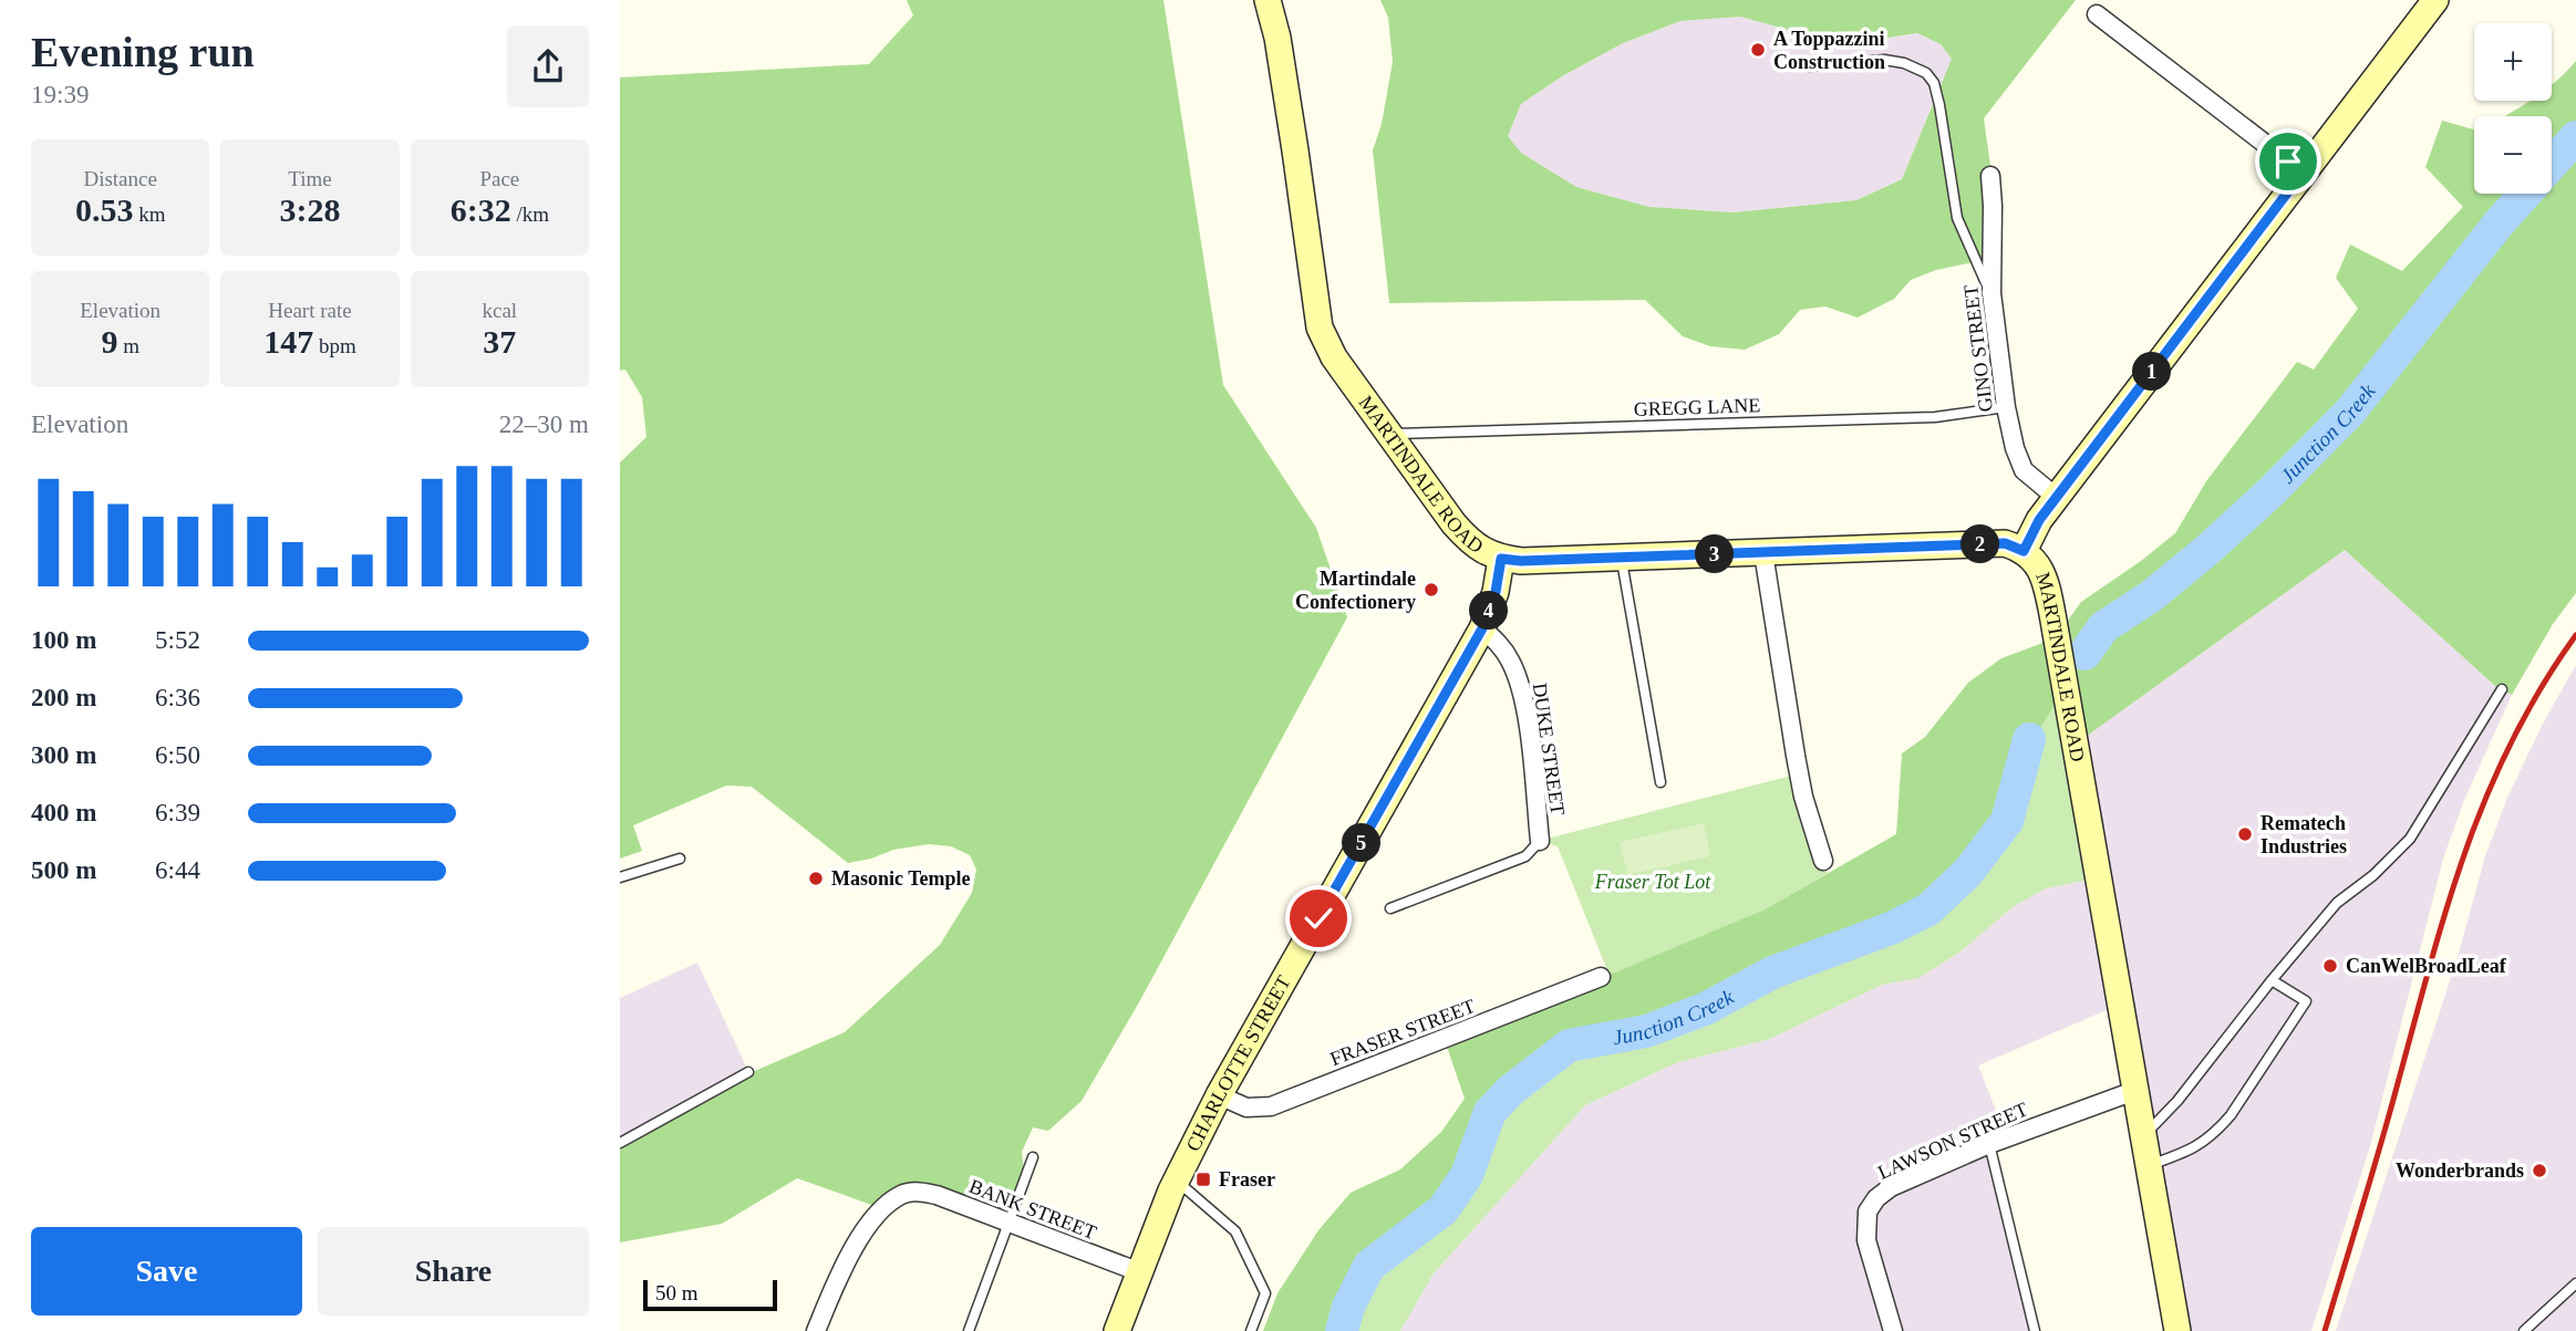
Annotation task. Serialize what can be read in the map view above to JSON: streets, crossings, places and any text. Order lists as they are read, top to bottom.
{
  "streets": {
    "street": [
      "GINO STREET",
      "MARTINDALE ROAD",
      "DUKE STREET",
      "FRASER STREET",
      "CHARLOTTE STREET",
      "LAWSON STREET",
      "BANK STREET"
    ],
    "lane": ["GREGG LANE"]
  },
  "crossings": [
    ["GINO STREET", "GREGG LANE"],
    ["GREGG LANE", "MARTINDALE ROAD"],
    ["MARTINDALE ROAD", "CHARLOTTE STREET"],
    ["MARTINDALE ROAD", "LAWSON STREET"],
    ["DUKE STREET", "CHARLOTTE STREET"],
    ["FRASER STREET", "CHARLOTTE STREET"],
    ["CHARLOTTE STREET", "BANK STREET"]
  ],
  "water": ["Junction Creek"],
  "parks": ["Fraser Tot Lot"],
  "places": {
    "other": [
      "A Toppazzini Construction",
      "Martindale Confectionery",
      "Rematech Industries",
      "Masonic Temple",
      "CanWelBroadLeaf",
      "Wonderbrands"
    ],
    "transit": ["Fraser"]
  },
  "scale_bar": "50 m",
  "page": {
    "heading": ["Evening run", "19:39"],
    "map_buttons": ["+", "−"],
    "stats": [
      ["Distance", "0.53 km"],
      ["Time", "3:28"],
      ["Pace", "6:32 /km"],
      ["Elevation", "9 m"],
      ["Heart rate", "147 bpm"],
      ["kcal", "37"]
    ],
    "pins": [
      "1",
      "2",
      "3",
      "4",
      "5"
    ],
    "chart": ["Elevation", "22–30 m"],
    "list": [
      {
        "name": "100 m",
        "note": "5:52"
      },
      {
        "name": "200 m",
        "note": "6:36"
      },
      {
        "name": "300 m",
        "note": "6:50"
      },
      {
        "name": "400 m",
        "note": "6:39"
      },
      {
        "name": "500 m",
        "note": "6:44"
      }
    ],
    "buttons": ["Save", "Share"],
    "scale": "50 m"
  }
}
